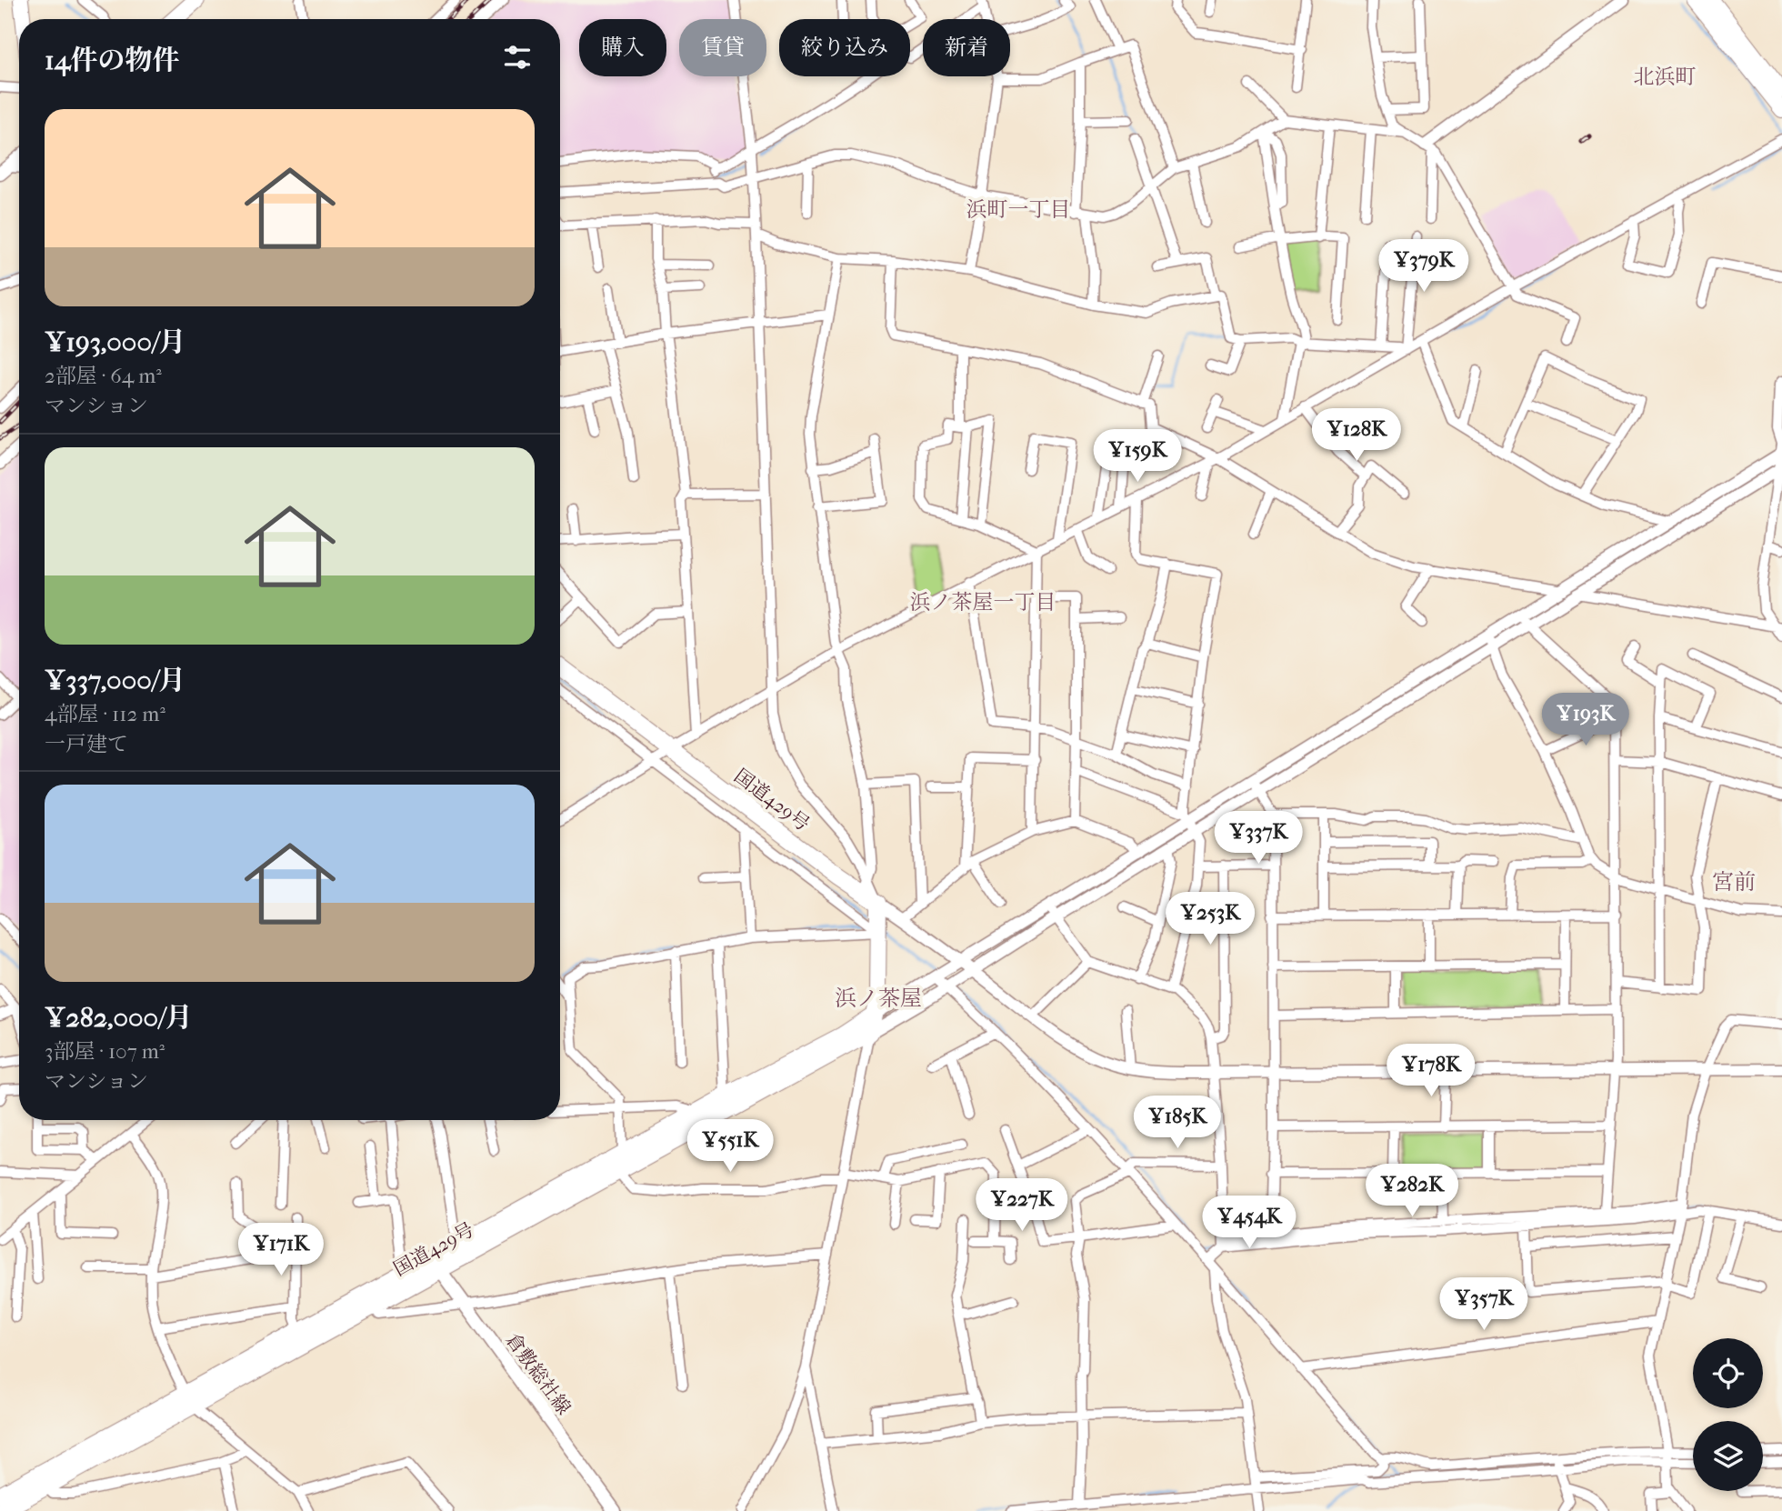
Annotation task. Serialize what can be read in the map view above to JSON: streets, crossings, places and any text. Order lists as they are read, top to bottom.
{
  "streets": {
    "highway": ["国道429号"],
    "main road": ["倉敷総社線"]
  },
  "crossings": [
    ["国道429号", "倉敷総社線"]
  ],
  "districts": [
    "北浜町",
    "浜町一丁目",
    "浜ノ茶屋一丁目",
    "宮前",
    "浜ノ茶屋"
  ],
  "page": {
    "chip": [
      "購入",
      "賃貸",
      "絞り込み",
      "新着"
    ],
    "heading": "14件の物件",
    "list": [
      {
        "name": "¥193,000/月",
        "note": "2部屋 · 64 m² · マンション"
      },
      {
        "name": "¥337,000/月",
        "note": "4部屋 · 112 m² · 一戸建て"
      },
      {
        "name": "¥282,000/月",
        "note": "3部屋 · 107 m² · マンション"
      }
    ],
    "price": [
      "¥379K",
      "¥128K",
      "¥159K",
      "¥193K",
      "¥337K",
      "¥253K",
      "¥178K",
      "¥185K",
      "¥551K",
      "¥282K",
      "¥227K",
      "¥454K",
      "¥171K",
      "¥357K"
    ]
  }
}
